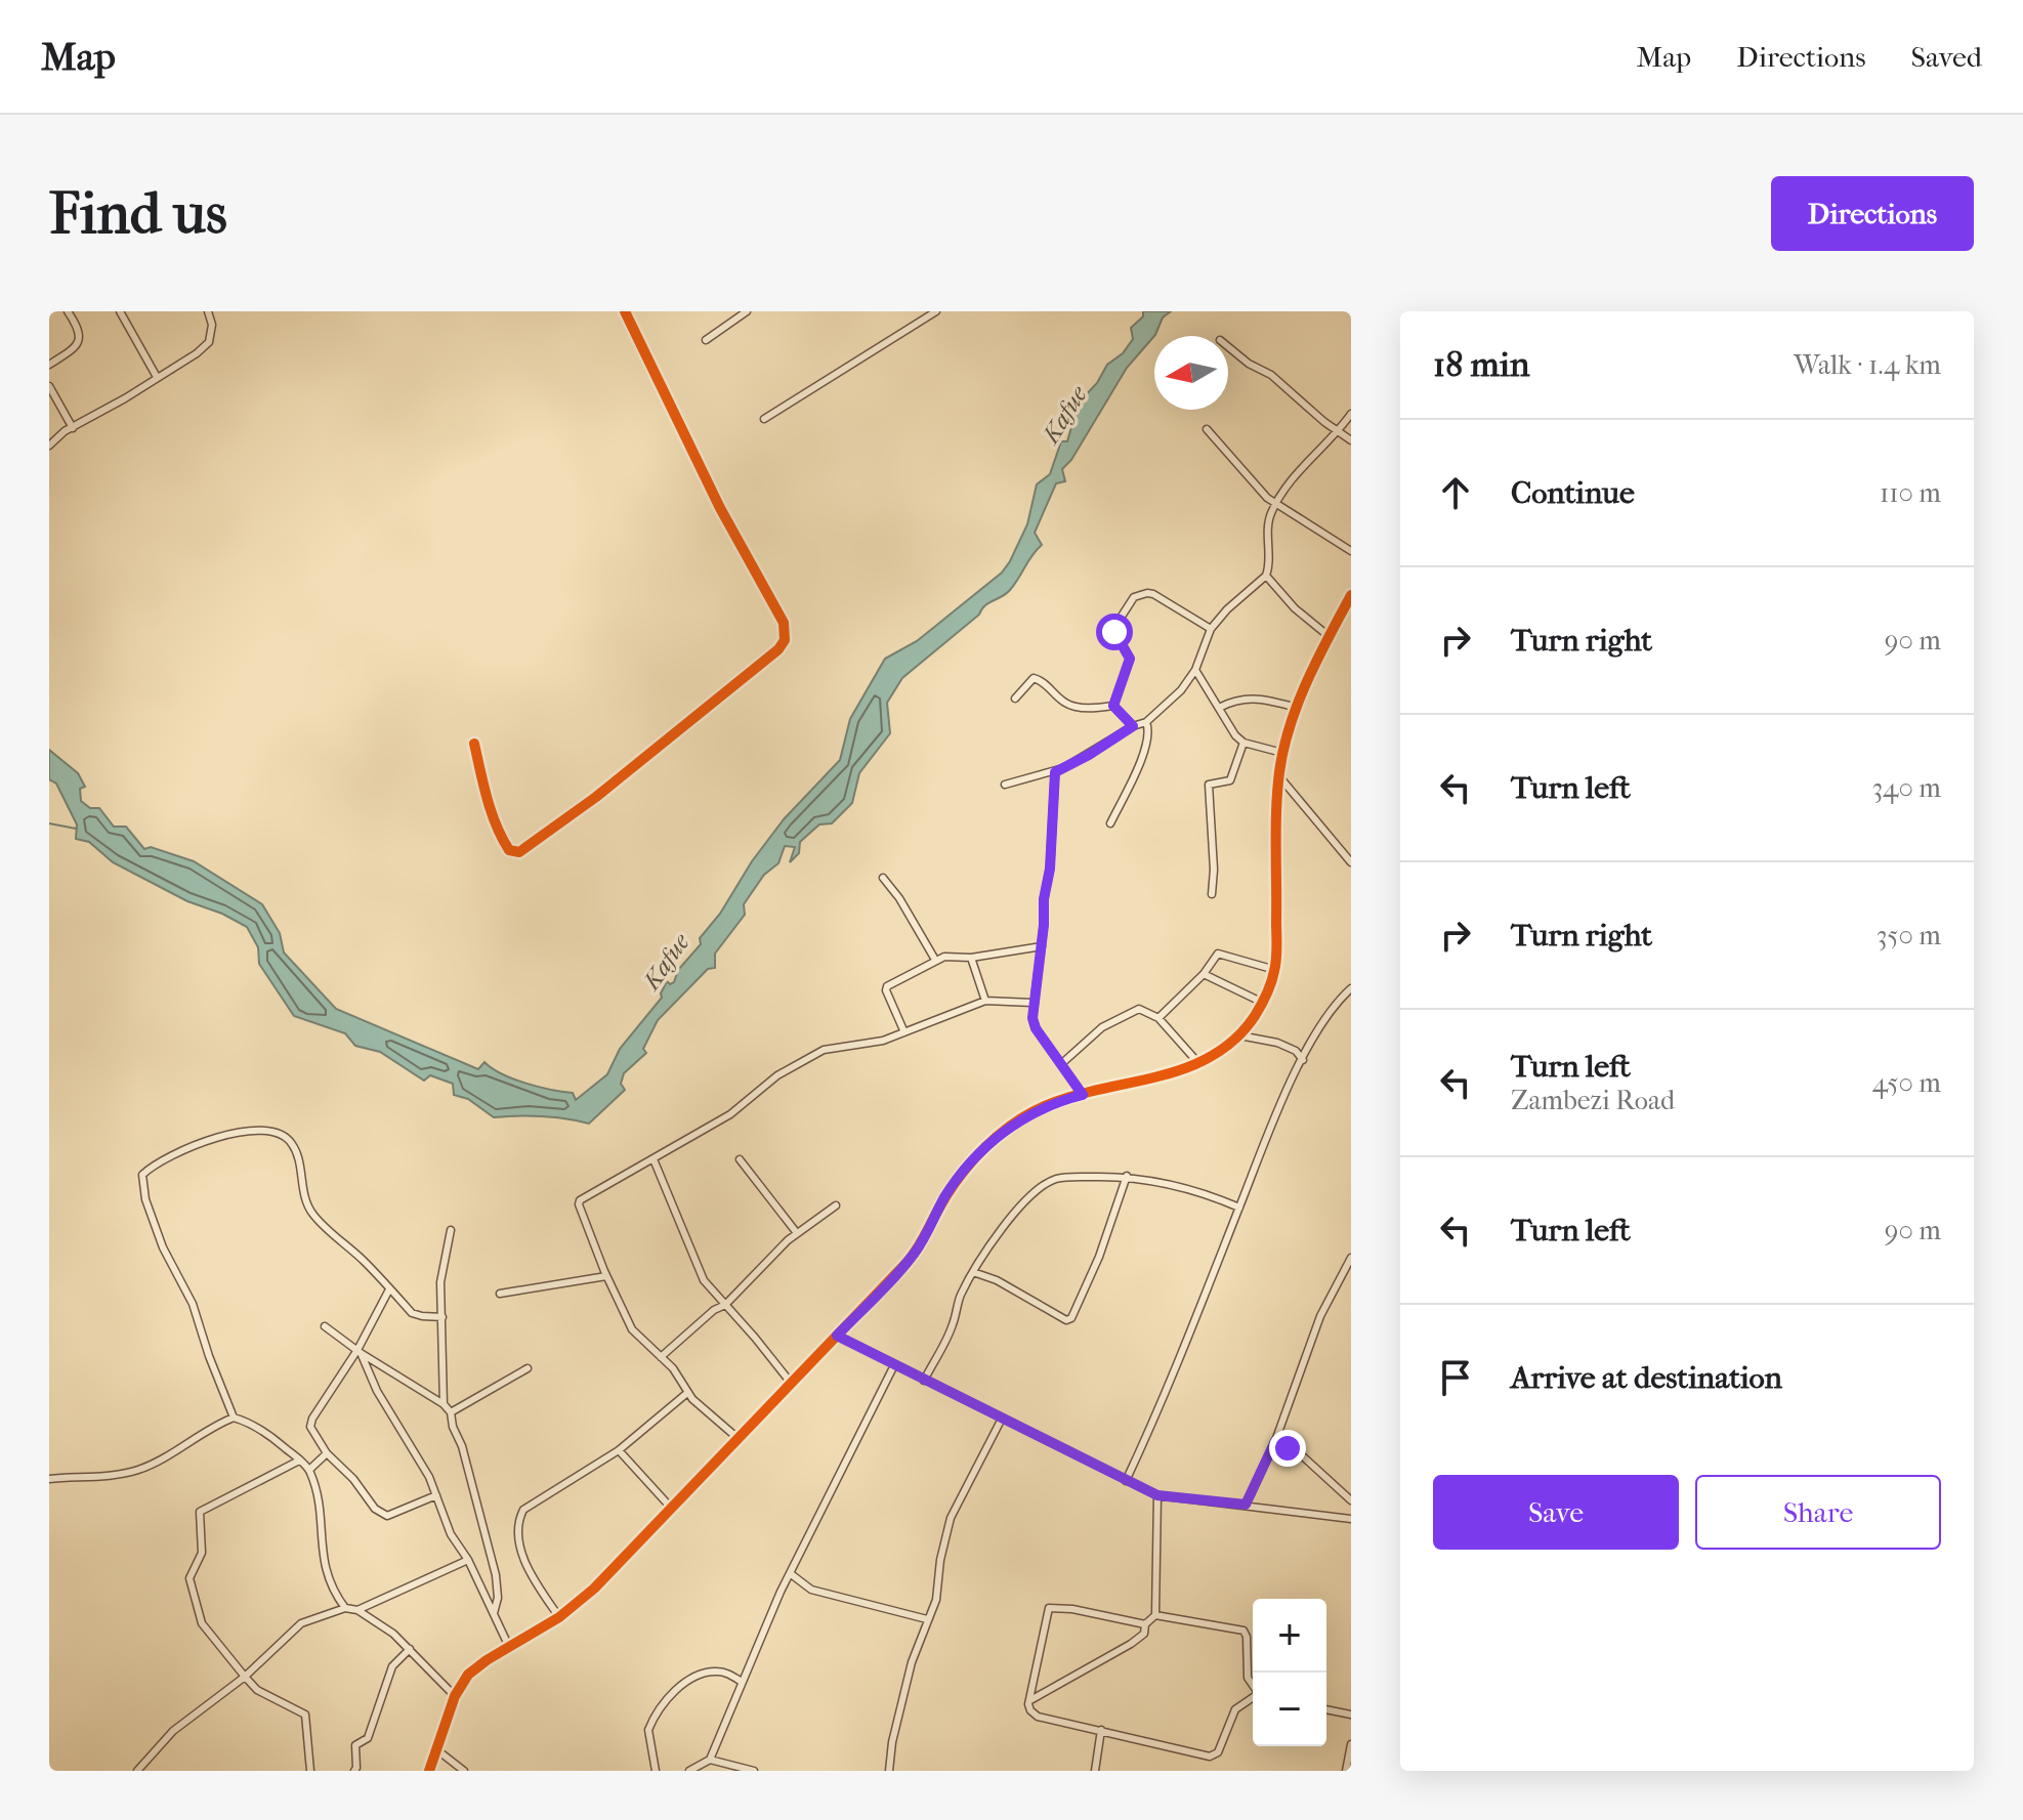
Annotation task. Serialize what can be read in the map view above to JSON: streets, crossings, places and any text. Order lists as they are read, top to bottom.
{
  "water": ["Kafue"],
  "north": "left",
  "page": {
    "header": "Map",
    "nav": ["Map", "Directions", "Saved"],
    "buttons": [
      "Directions",
      ["Save", "Share"]
    ],
    "title": "Find us",
    "heading": ["18 min", "Walk · 1.4 km"],
    "list": [
      ["Continue", "110 m"],
      ["Turn right", "90 m"],
      ["Turn left", "340 m"],
      ["Turn right", "350 m"],
      ["Turn left", "Zambezi Road", "450 m"],
      ["Turn left", "90 m"],
      "Arrive at destination"
    ],
    "map_buttons": ["+", "−"]
  }
}
